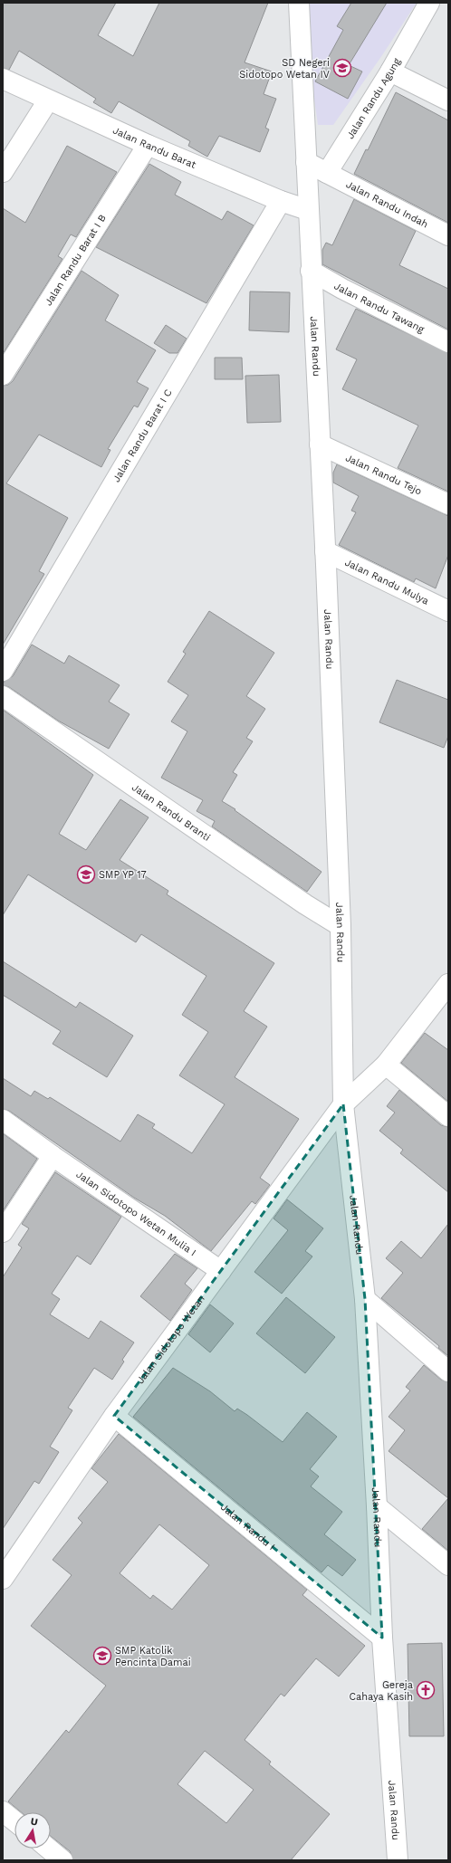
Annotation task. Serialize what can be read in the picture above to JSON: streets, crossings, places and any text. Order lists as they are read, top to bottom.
{
  "streets": {
    "street": [
      "Jalan Randu Agung",
      "Jalan Randu Barat",
      "Jalan Randu Indah",
      "Jalan Randu Barat I B",
      "Jalan Randu Tawang",
      "Jalan Randu",
      "Jalan Randu Barat I C",
      "Jalan Randu Tejo",
      "Jalan Randu Mulya",
      "Jalan Randu Branti",
      "Jalan Sidotopo Wetan Mulia I",
      "Jalan Sidotopo Wetan",
      "Jalan Randu I"
    ]
  },
  "crossings": [
    ["Jalan Randu Agung", "Jalan Randu Indah"],
    ["Jalan Randu Barat", "Jalan Randu Barat I B"],
    ["Jalan Randu Barat", "Jalan Randu"],
    ["Jalan Randu Barat", "Jalan Randu Barat I C"],
    ["Jalan Randu Tawang", "Jalan Randu"],
    ["Jalan Randu", "Jalan Randu Tejo"],
    ["Jalan Randu", "Jalan Randu Mulya"],
    ["Jalan Randu", "Jalan Randu Branti"],
    ["Jalan Randu", "Jalan Sidotopo Wetan"],
    ["Jalan Randu", "Jalan Randu I"],
    ["Jalan Sidotopo Wetan Mulia I", "Jalan Sidotopo Wetan"],
    ["Jalan Sidotopo Wetan", "Jalan Randu I"]
  ],
  "places": {
    "school or university": ["SD Negeri Sidotopo Wetan IV", "SMP YP 17", "SMP Katolik Pencinta Damai"],
    "church": ["Gereja Cahaya Kasih"]
  },
  "north": "top"
}
